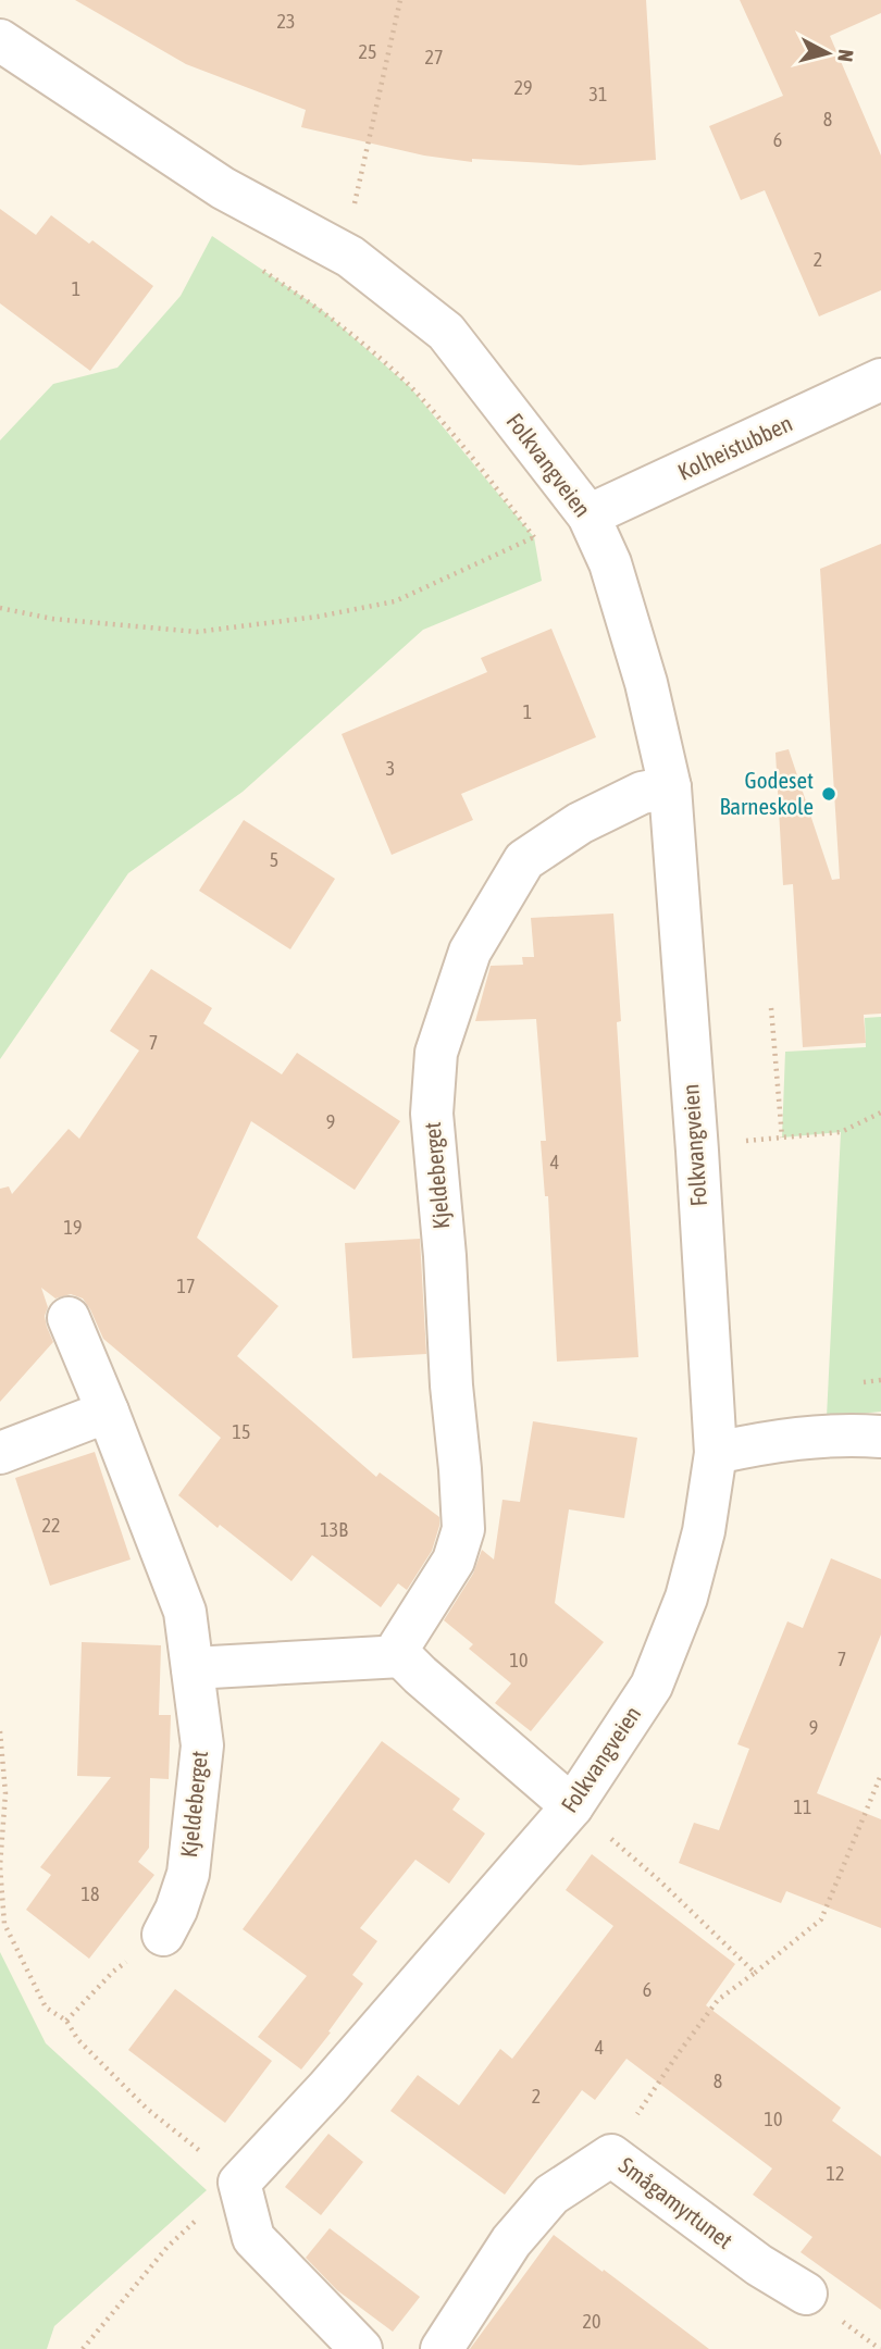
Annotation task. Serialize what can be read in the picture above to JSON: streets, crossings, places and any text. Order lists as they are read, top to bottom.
{
  "streets": {
    "street": [
      "Kolheistubben",
      "Folkvangveien",
      "Kjeldeberget",
      "Smågamyrtunet"
    ]
  },
  "crossings": [
    ["Kolheistubben", "Folkvangveien"],
    ["Folkvangveien", "Kjeldeberget"]
  ],
  "places": ["Godeset Barneskole"],
  "house_numbers": [
    "23",
    "25",
    "27",
    "29",
    "31",
    "8",
    "6",
    "2",
    "1",
    "1",
    "3",
    "5",
    "7",
    "9",
    "4",
    "19",
    "17",
    "15",
    "22",
    "13B",
    "7",
    "10",
    "9",
    "11",
    "18",
    "6",
    "4",
    "8",
    "2",
    "10",
    "12",
    "20"
  ],
  "north": "right"
}
